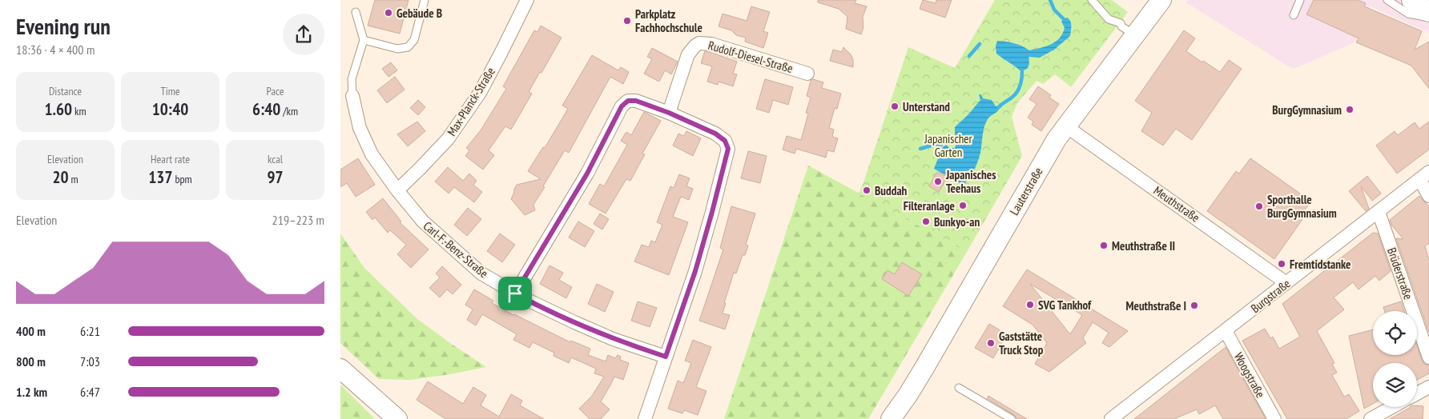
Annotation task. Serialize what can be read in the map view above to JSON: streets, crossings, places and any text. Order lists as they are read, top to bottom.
{
  "streets": {
    "main road": ["Lauterstraße"],
    "street": [
      "Rudolf-Diesel-Straße",
      "Max-Planck-Straße",
      "Meuthstraße",
      "Carl-F.-Benz-Straße",
      "Brüderstraße",
      "Burgstraße",
      "Woogstraße"
    ]
  },
  "crossings": [
    ["Max-Planck-Straße", "Carl-F.-Benz-Straße"],
    ["Lauterstraße", "Meuthstraße"],
    ["Meuthstraße", "Burgstraße"],
    ["Brüderstraße", "Burgstraße"],
    ["Burgstraße", "Woogstraße"]
  ],
  "parks": ["Japanischer Garten"],
  "places": [
    "Gebäude B",
    "Parkplatz Fachhochschule",
    "Unterstand",
    "BurgGymnasium",
    "Japanisches Teehaus",
    "Buddah",
    "Filteranlage",
    "Sporthalle BurgGymnasium",
    "Bunkyo-an",
    "Meuthstraße II",
    "Fremtidstanke",
    "SVG Tankhof",
    "Meuthstraße I",
    "Gaststätte Truck Stop"
  ],
  "page": {
    "heading": ["Evening run", "18:36 · 4 × 400 m"],
    "stats": [
      ["Distance", "1.60 km"],
      ["Time", "10:40"],
      ["Pace", "6:40 /km"],
      ["Elevation", "20 m"],
      ["Heart rate", "137 bpm"],
      ["kcal", "97"]
    ],
    "chart": ["Elevation", "219–223 m"],
    "list": [
      {
        "name": "400 m",
        "note": "6:21"
      },
      {
        "name": "800 m",
        "note": "7:03"
      },
      {
        "name": "1.2 km",
        "note": "6:47"
      }
    ]
  }
}
